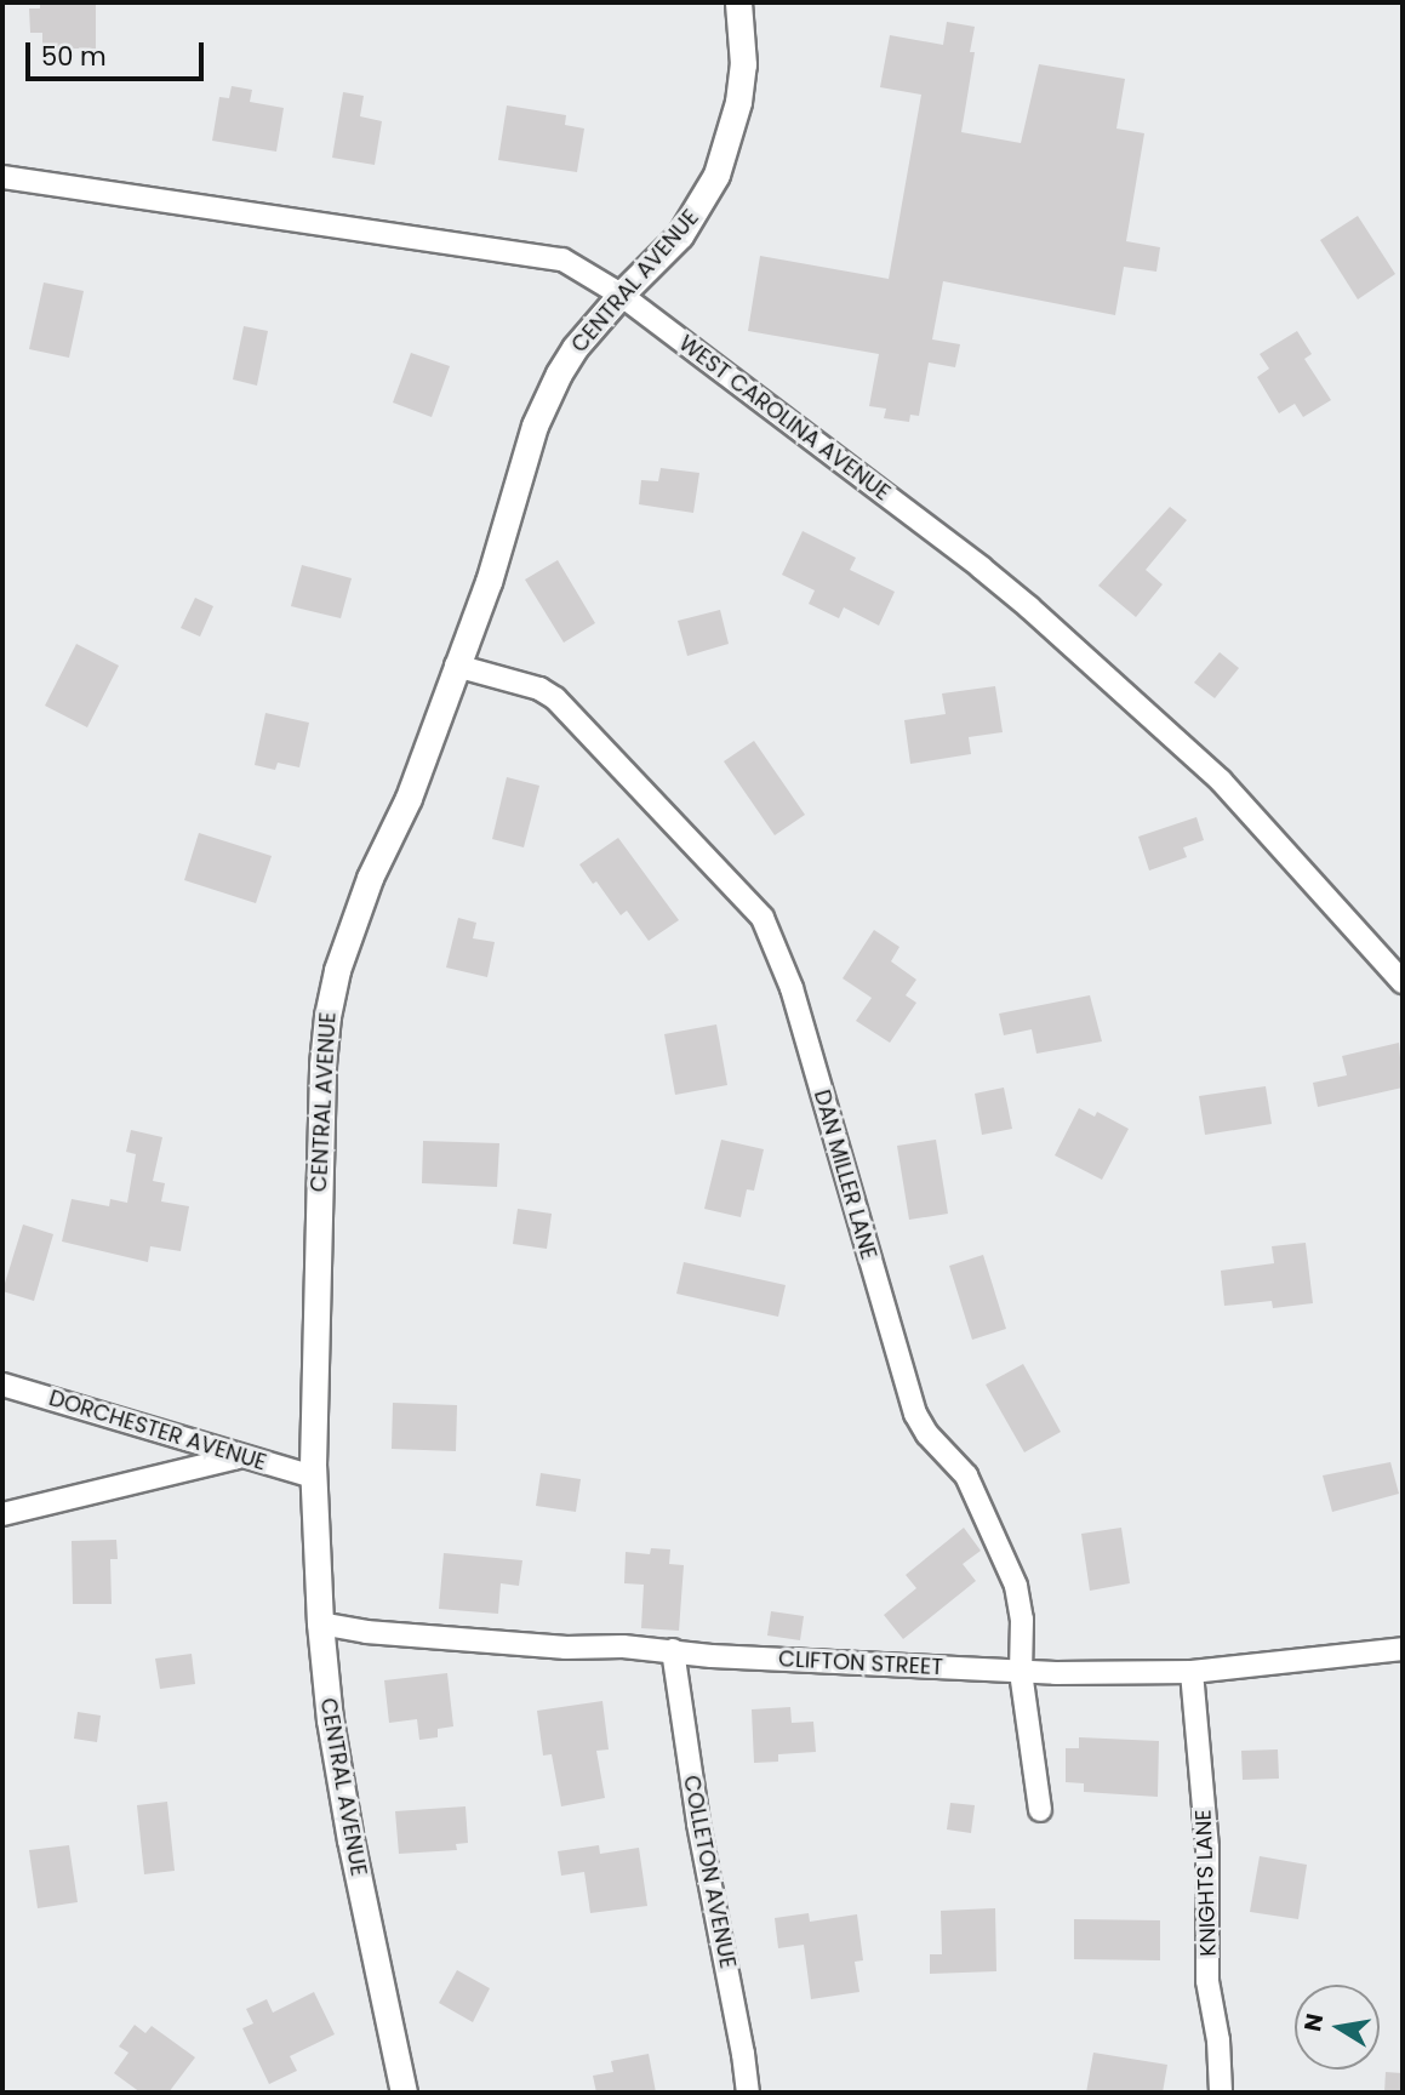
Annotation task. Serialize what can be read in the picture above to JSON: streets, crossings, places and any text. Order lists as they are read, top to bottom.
{
  "streets": {
    "street": [
      "CENTRAL AVENUE",
      "WEST CAROLINA AVENUE",
      "DAN MILLER LANE",
      "DORCHESTER AVENUE",
      "CLIFTON STREET",
      "COLLETON AVENUE",
      "KNIGHTS LANE"
    ]
  },
  "crossings": [
    ["CENTRAL AVENUE", "WEST CAROLINA AVENUE"],
    ["CENTRAL AVENUE", "DAN MILLER LANE"],
    ["CENTRAL AVENUE", "DORCHESTER AVENUE"],
    ["CENTRAL AVENUE", "CLIFTON STREET"],
    ["DAN MILLER LANE", "CLIFTON STREET"],
    ["CLIFTON STREET", "COLLETON AVENUE"],
    ["CLIFTON STREET", "KNIGHTS LANE"]
  ],
  "scale_bar": "50 m",
  "north": "left"
}
